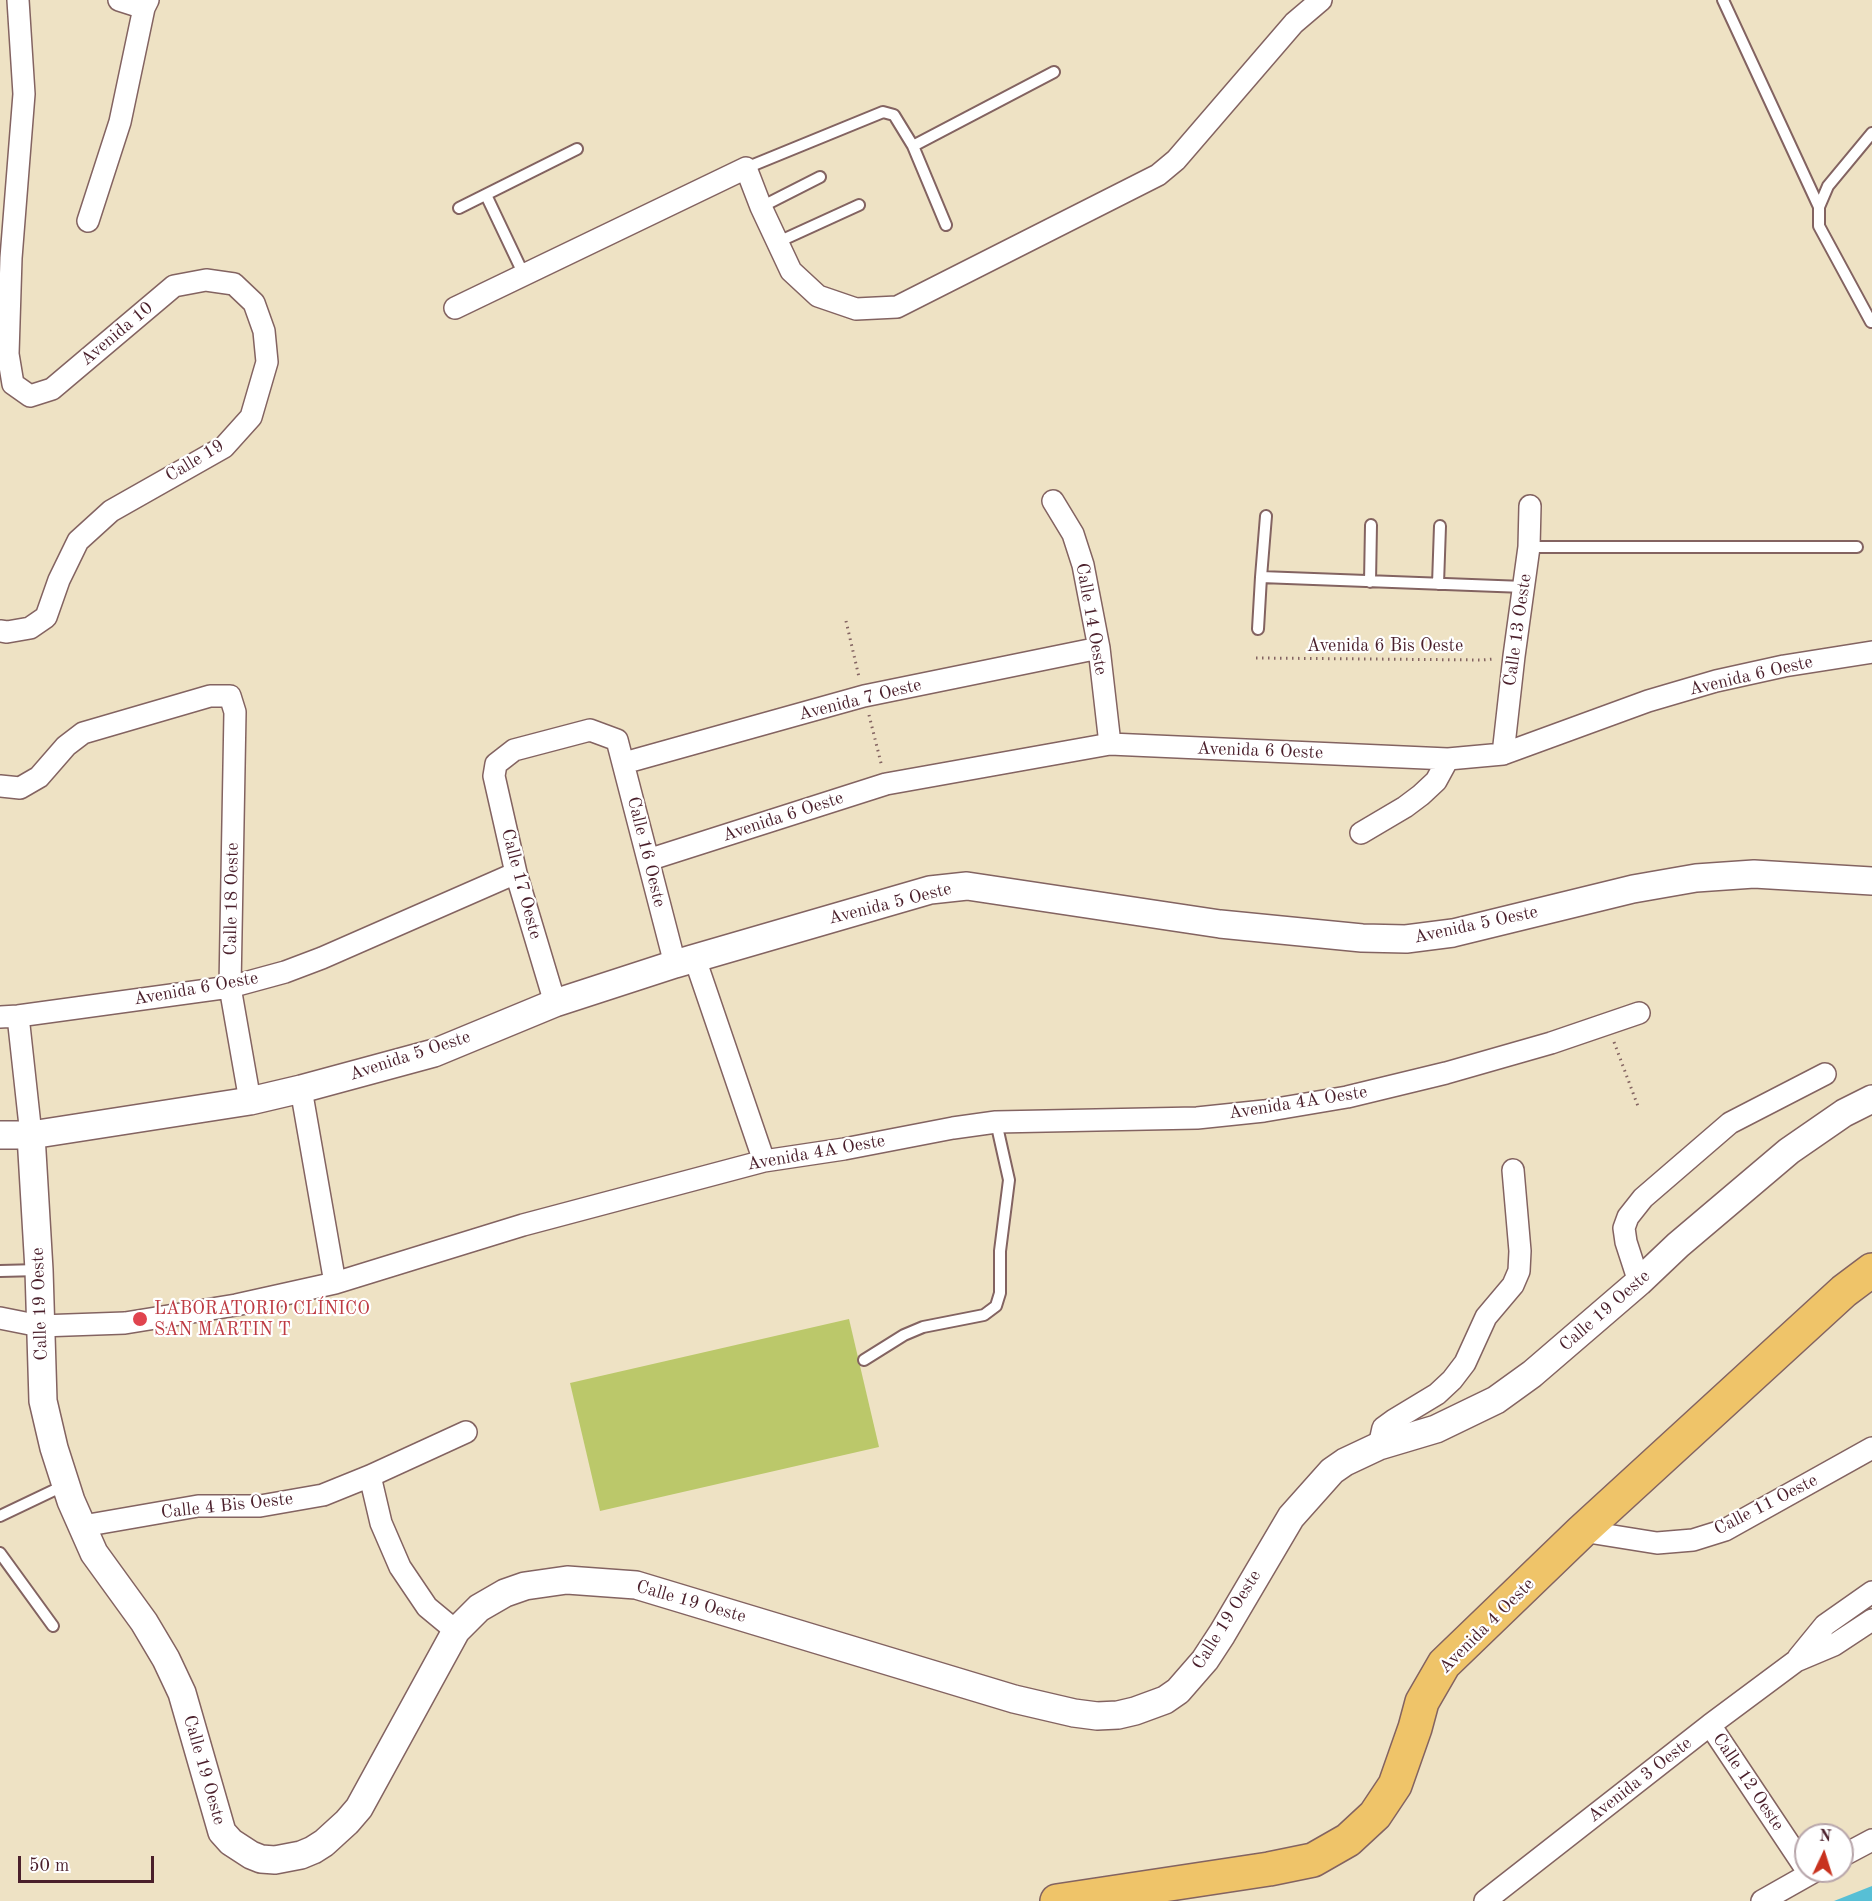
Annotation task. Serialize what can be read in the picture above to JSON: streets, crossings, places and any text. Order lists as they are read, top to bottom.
{
  "streets": {
    "main road": ["Avenida 4 Oeste"],
    "street": [
      "Avenida 10",
      "Calle 19",
      "Calle 14 Oeste",
      "Calle 13 Oeste",
      "Avenida 6 Oeste",
      "Avenida 7 Oeste",
      "Calle 16 Oeste",
      "Calle 17 Oeste",
      "Calle 18 Oeste",
      "Avenida 5 Oeste",
      "Avenida 4A Oeste",
      "Calle 19 Oeste",
      "Calle 11 Oeste",
      "Calle 4 Bis Oeste",
      "Avenida 3 Oeste",
      "Calle 12 Oeste"
    ],
    "path": ["Avenida 6 Bis Oeste"]
  },
  "crossings": [
    ["Avenida 10", "Calle 19"],
    ["Calle 14 Oeste", "Avenida 6 Oeste"],
    ["Calle 14 Oeste", "Avenida 7 Oeste"],
    ["Calle 13 Oeste", "Avenida 6 Bis Oeste"],
    ["Calle 13 Oeste", "Avenida 6 Oeste"],
    ["Avenida 6 Oeste", "Calle 16 Oeste"],
    ["Avenida 6 Oeste", "Calle 17 Oeste"],
    ["Avenida 6 Oeste", "Calle 18 Oeste"],
    ["Avenida 6 Oeste", "Calle 19 Oeste"],
    ["Avenida 7 Oeste", "Calle 16 Oeste"],
    ["Calle 16 Oeste", "Calle 17 Oeste"],
    ["Calle 16 Oeste", "Avenida 5 Oeste"],
    ["Calle 16 Oeste", "Avenida 4A Oeste"],
    ["Calle 17 Oeste", "Avenida 5 Oeste"],
    ["Calle 18 Oeste", "Avenida 5 Oeste"],
    ["Avenida 5 Oeste", "Calle 19 Oeste"],
    ["Avenida 4A Oeste", "Calle 19 Oeste"],
    ["Calle 19 Oeste", "Calle 4 Bis Oeste"],
    ["Calle 11 Oeste", "Avenida 4 Oeste"],
    ["Avenida 3 Oeste", "Calle 12 Oeste"]
  ],
  "places": ["LABORATORIO CLÍNICO SAN MARTIN T"],
  "scale_bar": "50 m",
  "north": "top"
}
